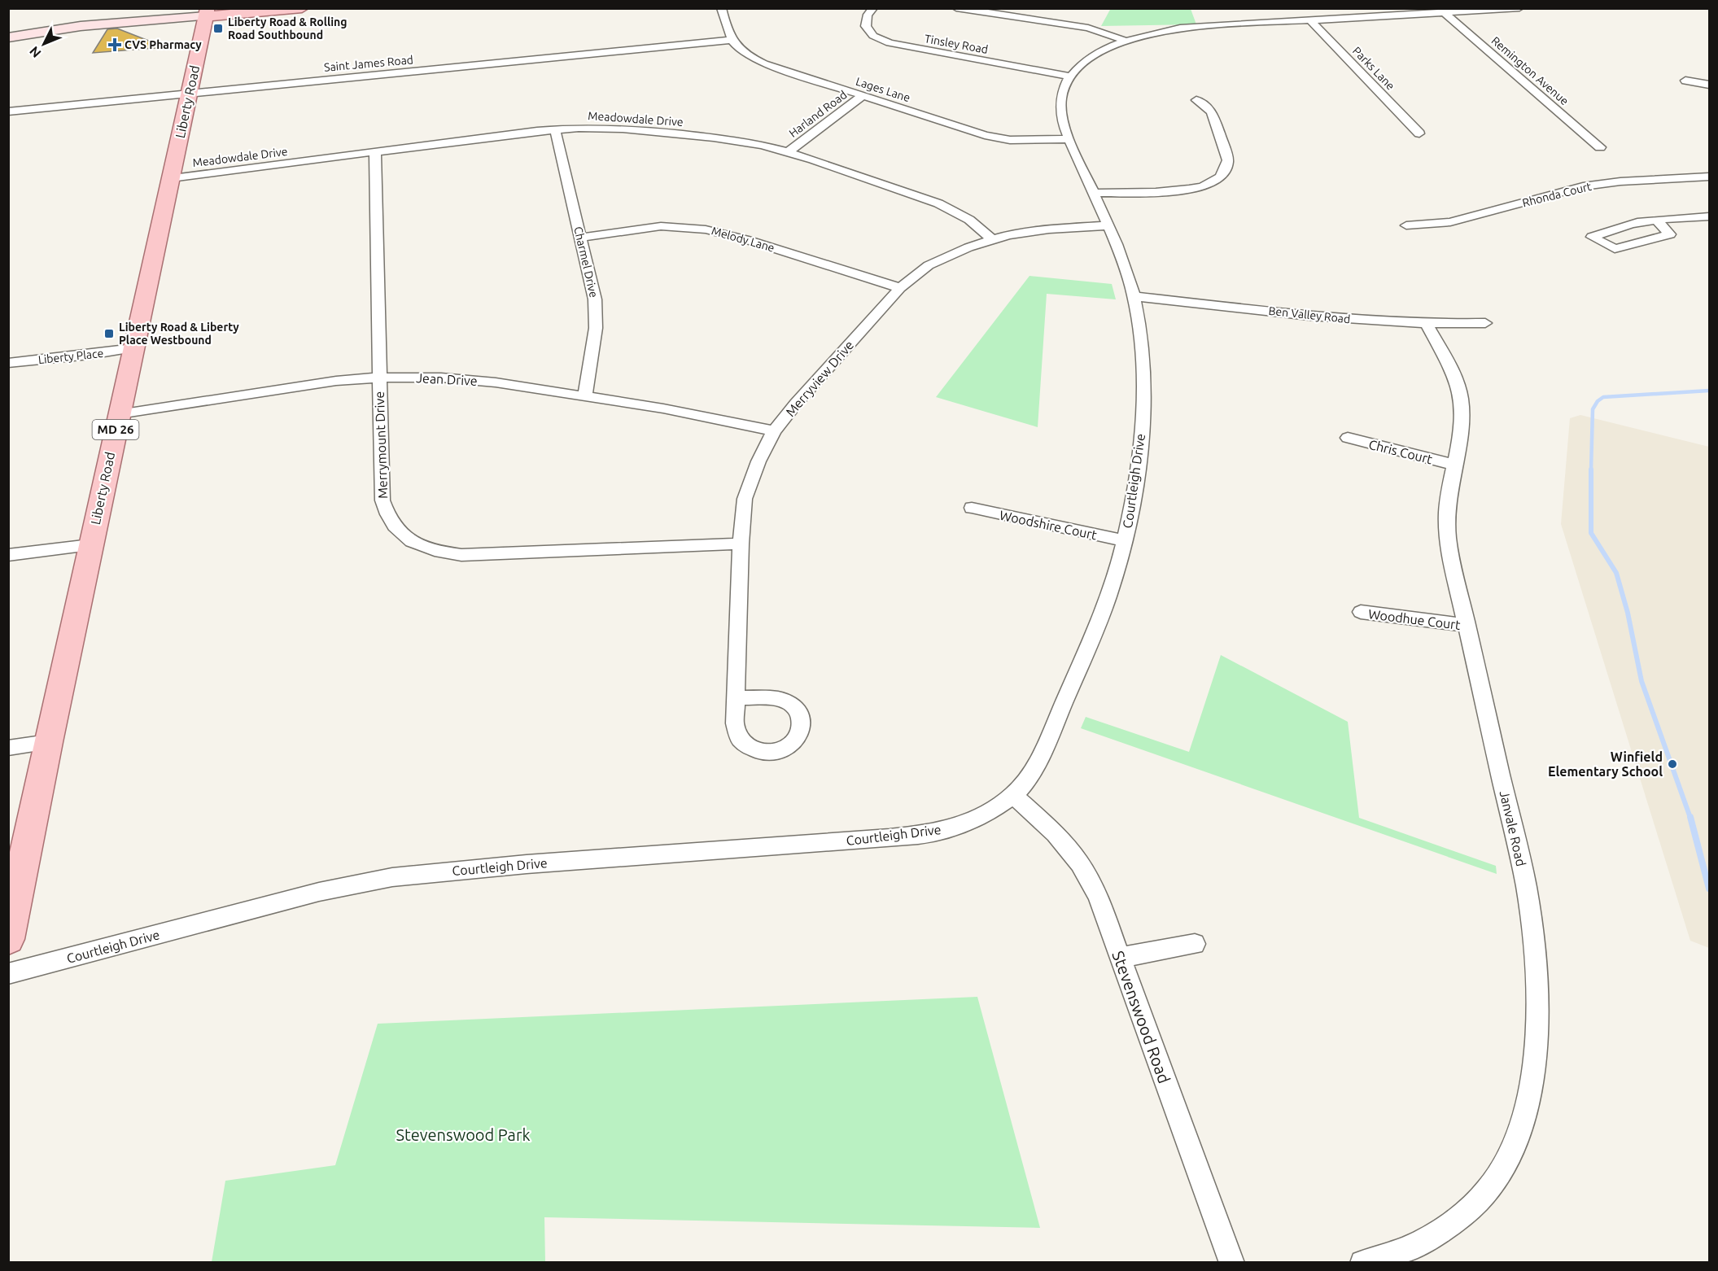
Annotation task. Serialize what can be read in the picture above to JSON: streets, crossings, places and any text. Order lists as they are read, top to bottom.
{
  "streets": {
    "main road": ["Liberty Road", "MD 26"],
    "street": [
      "Tinsley Road",
      "Saint James Road",
      "Parks Lane",
      "Remington Avenue",
      "Lages Lane",
      "Harland Road",
      "Meadowdale Drive",
      "Rhonda Court",
      "Melody Lane",
      "Charmel Drive",
      "Ben Valley Road",
      "Liberty Place",
      "Merryview Drive",
      "Jean Drive",
      "Merrymount Drive",
      "Chris Court",
      "Courtleigh Drive",
      "Woodshire Court",
      "Woodhue Court",
      "Janvale Road",
      "Stevenswood Road"
    ]
  },
  "crossings": [
    ["Tinsley Road", "Courtleigh Drive"],
    ["Saint James Road", "Lages Lane"],
    ["Saint James Road", "Liberty Road"],
    ["Lages Lane", "Harland Road"],
    ["Lages Lane", "Courtleigh Drive"],
    ["Liberty Road", "Meadowdale Drive"],
    ["Liberty Road", "Liberty Place"],
    ["Liberty Road", "Jean Drive"],
    ["Harland Road", "Meadowdale Drive"],
    ["Meadowdale Drive", "Charmel Drive"],
    ["Meadowdale Drive", "Merryview Drive"],
    ["Meadowdale Drive", "Merrymount Drive"],
    ["Melody Lane", "Charmel Drive"],
    ["Melody Lane", "Merryview Drive"],
    ["Charmel Drive", "Jean Drive"],
    ["Ben Valley Road", "Courtleigh Drive"],
    ["Ben Valley Road", "Janvale Road"],
    ["Merryview Drive", "Jean Drive"],
    ["Merryview Drive", "Merrymount Drive"],
    ["Merryview Drive", "Courtleigh Drive"],
    ["Jean Drive", "Merrymount Drive"],
    ["Chris Court", "Janvale Road"],
    ["Courtleigh Drive", "Woodshire Court"],
    ["Courtleigh Drive", "Stevenswood Road"],
    ["Woodhue Court", "Janvale Road"]
  ],
  "parks": ["Stevenswood Park"],
  "places": {
    "transit": ["Liberty Road & Rolling Road Southbound", "Liberty Road & Liberty Place Westbound"],
    "health": ["CVS Pharmacy"],
    "other": ["Winfield Elementary School"]
  },
  "north": "bottom left"
}
